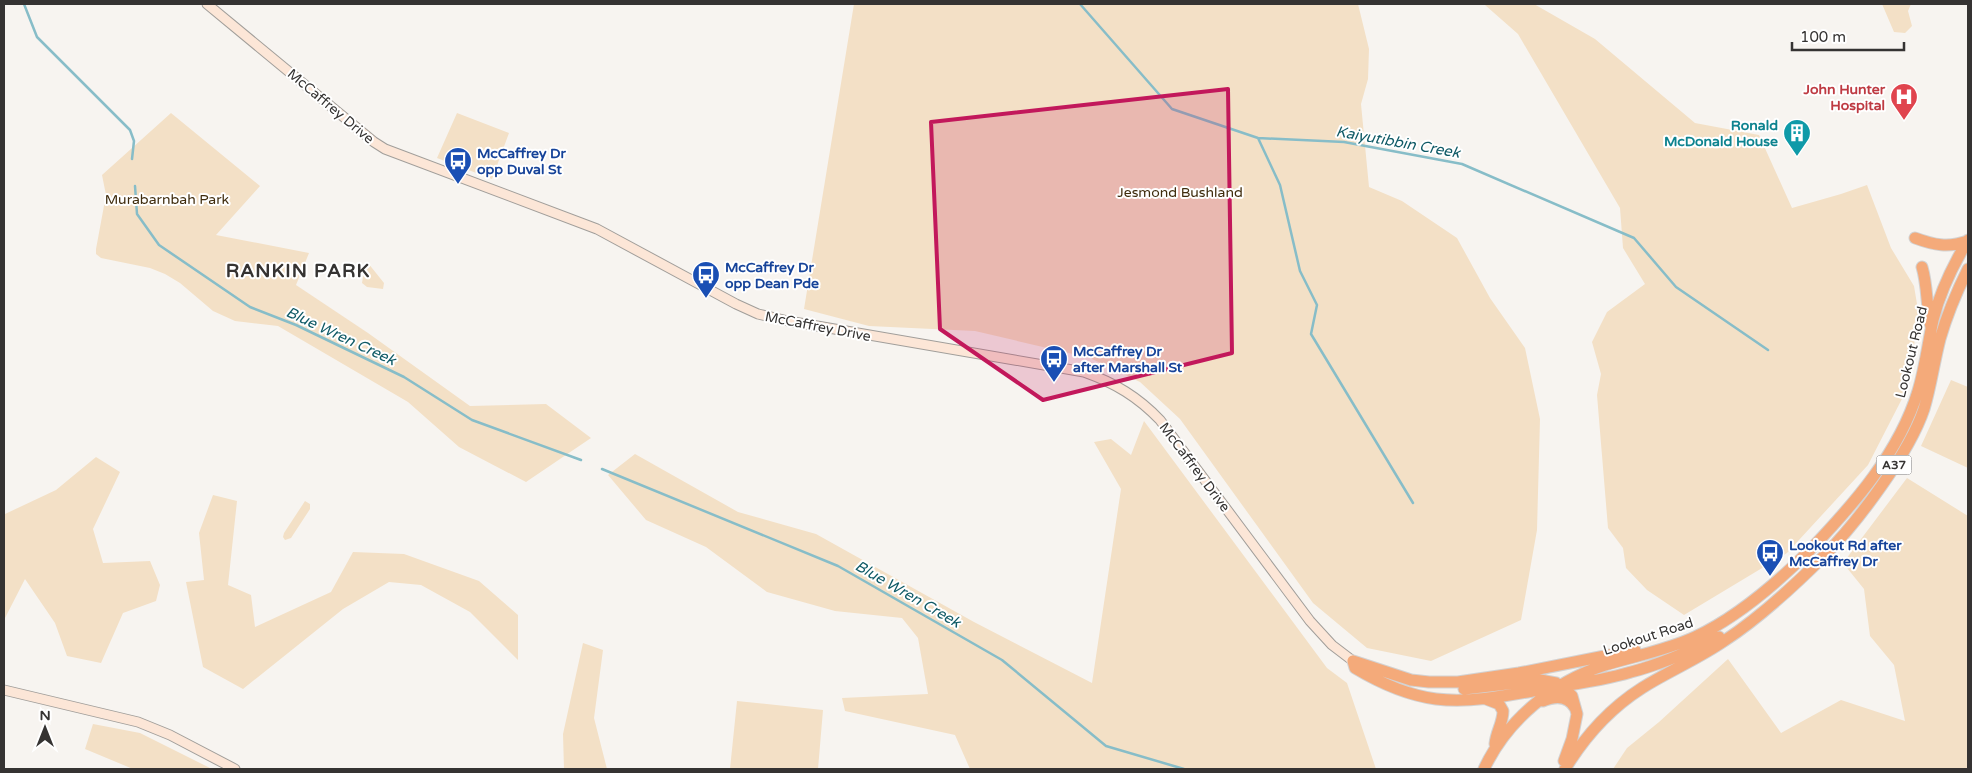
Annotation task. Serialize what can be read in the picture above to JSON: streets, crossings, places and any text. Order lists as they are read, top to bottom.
{
  "streets": {
    "highway": ["Lookout Road", "A37"],
    "main road": ["McCaffrey Drive"]
  },
  "districts": ["RANKIN PARK"],
  "water": ["Kaiyutibbin Creek", "Blue Wren Creek"],
  "parks": ["Jesmond Bushland", "Murabarnbah Park"],
  "places": {
    "hospital": ["John Hunter Hospital"],
    "building": ["Ronald McDonald House"],
    "bus stop": [
      "McCaffrey Dr opp Duval St",
      "McCaffrey Dr opp Dean Pde",
      "McCaffrey Dr after Marshall St",
      "Lookout Rd after McCaffrey Dr"
    ]
  },
  "scale_bar": "100 m",
  "north": "top"
}
